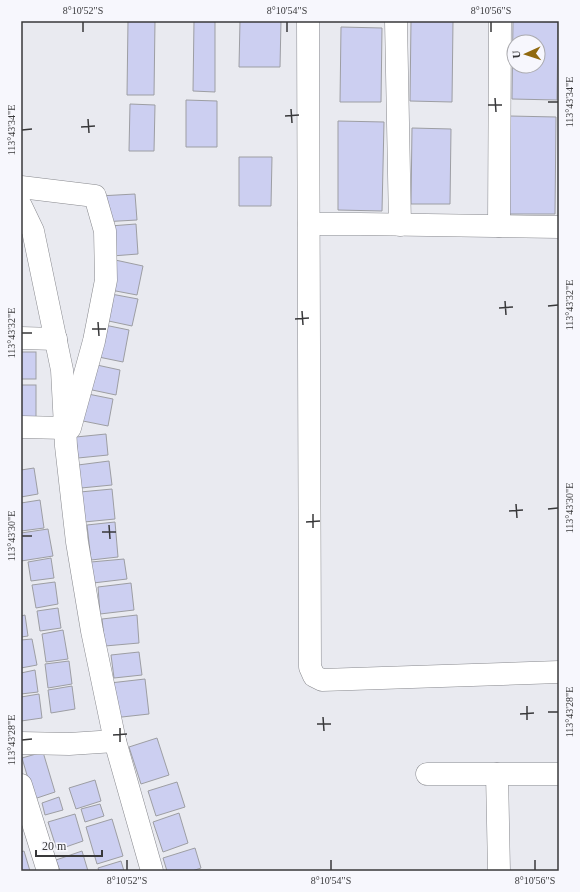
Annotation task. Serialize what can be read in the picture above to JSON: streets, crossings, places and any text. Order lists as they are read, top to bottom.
{
  "scale_bar": "20 m",
  "north": "left",
  "coordinates": [
    "8°10'52\"S",
    "8°10'54\"S",
    "8°10'56\"S",
    "113°43'34\"E",
    "113°43'32\"E",
    "113°43'30\"E",
    "113°43'28\"E"
  ]
}
